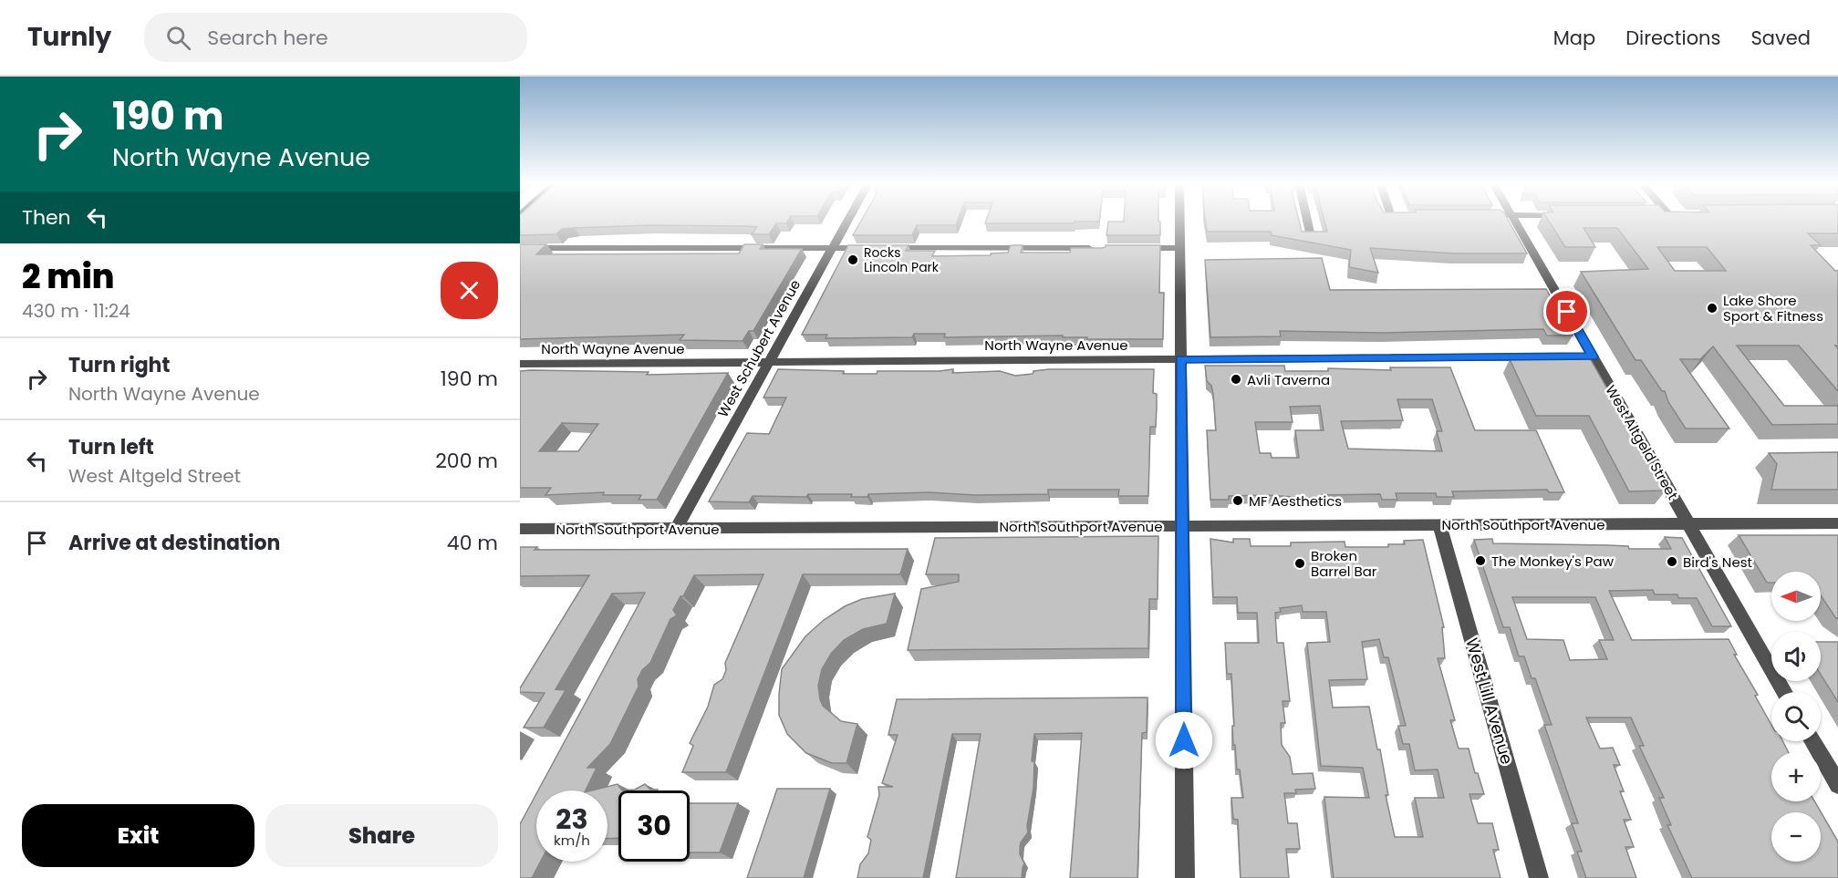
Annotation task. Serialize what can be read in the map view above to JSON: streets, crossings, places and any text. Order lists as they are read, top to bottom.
{
  "streets": {
    "street": [
      "North Wayne Avenue",
      "West Schubert Avenue",
      "West Altgeld Street",
      "North Southport Avenue",
      "West Lill Avenue"
    ]
  },
  "crossings": [
    ["North Wayne Avenue", "West Schubert Avenue"],
    ["North Wayne Avenue", "West Altgeld Street"],
    ["West Schubert Avenue", "North Southport Avenue"],
    ["West Altgeld Street", "North Southport Avenue"],
    ["North Southport Avenue", "West Lill Avenue"]
  ],
  "places": [
    "Rocks Lincoln Park",
    "Lake Shore Sport & Fitness",
    "Avli Taverna",
    "MF Aesthetics",
    "The Monkey's Paw",
    "Bird's Nest",
    "Broken Barrel Bar"
  ],
  "north": "left",
  "page": {
    "header": "Turnly",
    "search": "Search here",
    "nav": ["Map", "Directions", "Saved"],
    "turn": ["190 m", "North Wayne Avenue"],
    "then": "Then",
    "heading": ["2 min", "430 m · 11:24"],
    "list": [
      {
        "name": "Turn right",
        "note": "North Wayne Avenue",
        "value": "190 m"
      },
      {
        "name": "Turn left",
        "note": "West Altgeld Street",
        "value": "200 m"
      },
      {
        "name": "Arrive at destination",
        "value": "40 m"
      }
    ],
    "map_buttons": ["+", "−"],
    "speed": "23 km/h",
    "limit": "30",
    "buttons": ["Exit", "Share"]
  }
}
